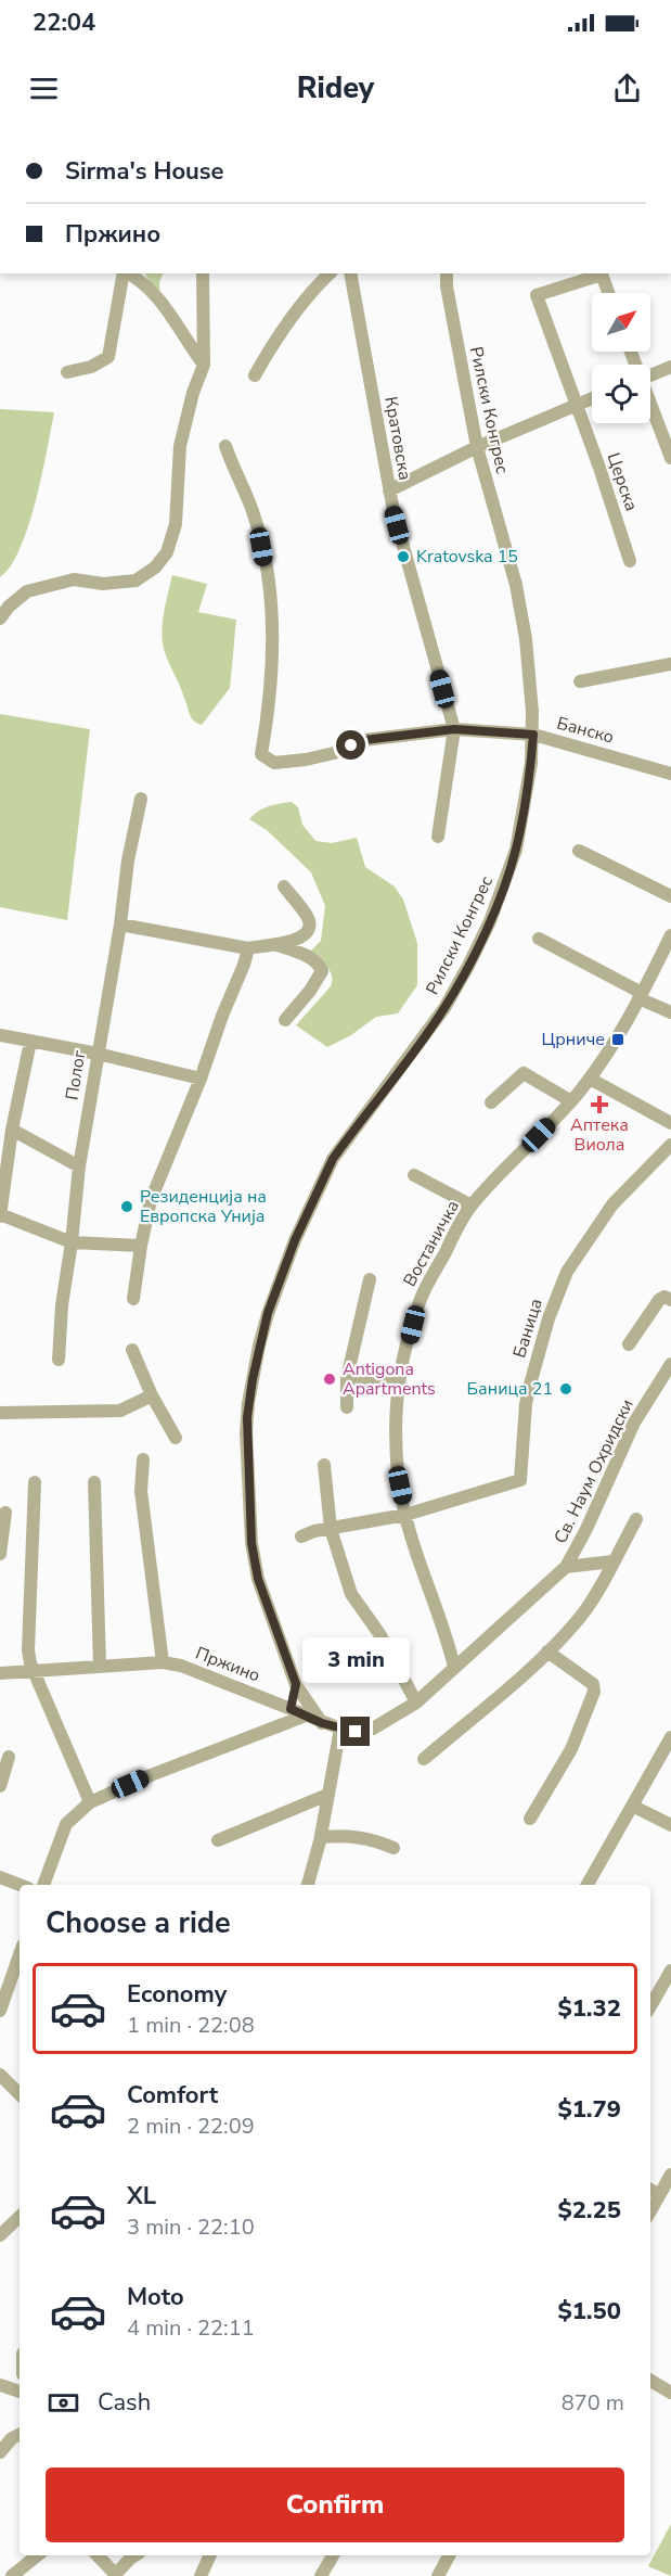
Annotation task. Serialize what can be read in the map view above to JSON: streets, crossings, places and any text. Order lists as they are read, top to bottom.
{
  "streets": {
    "street": [
      "Рилски Конгрес",
      "Кратовска",
      "Церска",
      "Банско",
      "Полог",
      "Востаничка",
      "Баница",
      "Св. Наум Охридски",
      "Пржино"
    ]
  },
  "crossings": [
    ["Рилски Конгрес", "Банско"],
    ["Рилски Конгрес", "Пржино"],
    ["Кратовска", "Банско"],
    ["Востаничка", "Баница"],
    ["Востаничка", "Св. Наум Охридски"],
    ["Востаничка", "Пржино"],
    ["Св. Наум Охридски", "Пржино"]
  ],
  "places": {
    "other": [
      "Kratovska 15",
      "Резиденција на Европска Унија",
      "Antigona Apartments",
      "Баница 21"
    ],
    "transit": ["Црниче"],
    "health": ["Аптека Виола"]
  },
  "north": "top right",
  "page": {
    "status": "22:04",
    "header": "Ridey",
    "banner": ["Sirma's House", "Пржино"],
    "bubble": "3 min",
    "heading": "Choose a ride",
    "list": [
      {
        "name": "Economy",
        "note": "1 min · 22:08",
        "value": "$1.32"
      },
      {
        "name": "Comfort",
        "note": "2 min · 22:09",
        "value": "$1.79"
      },
      {
        "name": "XL",
        "note": "3 min · 22:10",
        "value": "$2.25"
      },
      {
        "name": "Moto",
        "note": "4 min · 22:11",
        "value": "$1.50"
      }
    ],
    "pay": ["Cash", "870 m"],
    "buttons": "Confirm"
  }
}
